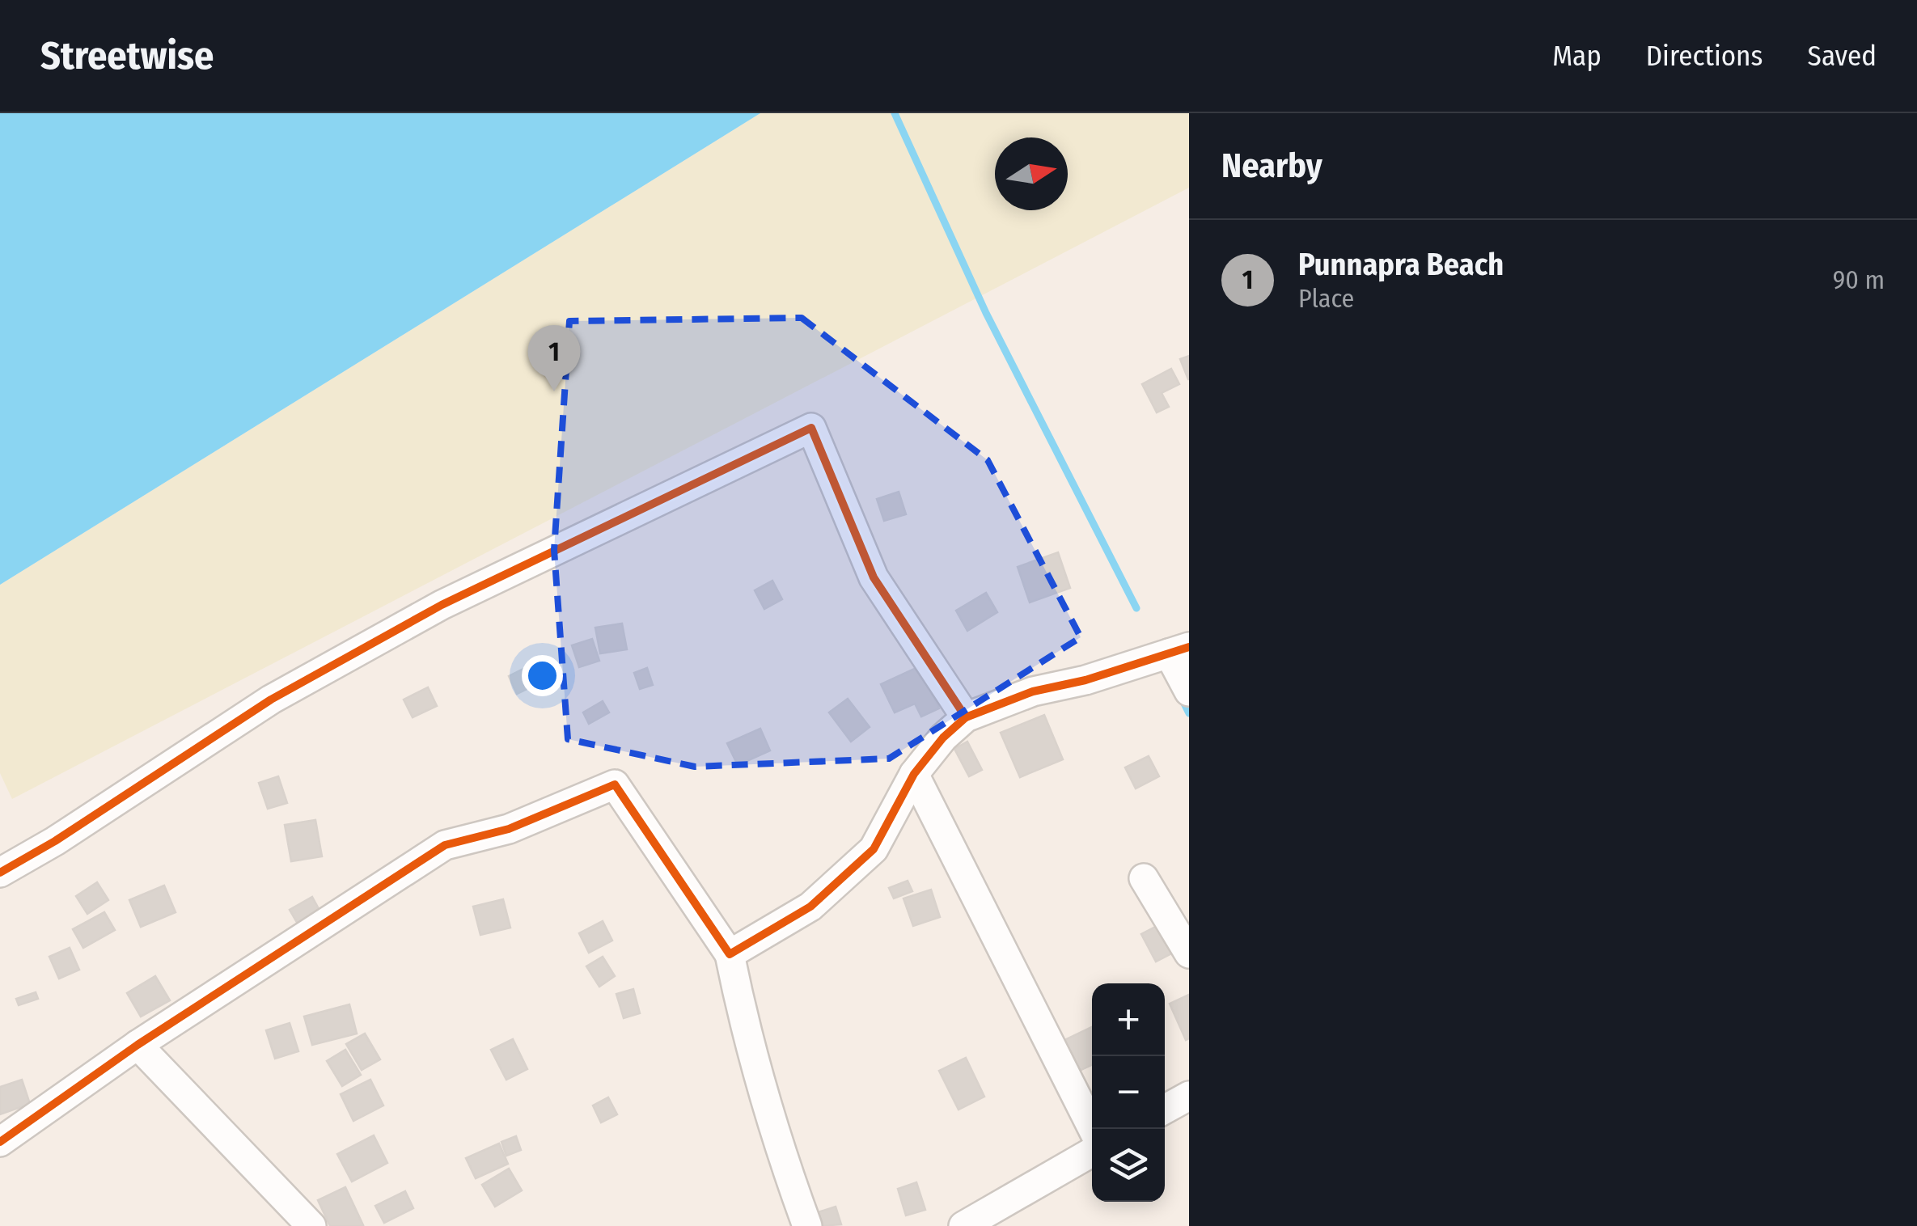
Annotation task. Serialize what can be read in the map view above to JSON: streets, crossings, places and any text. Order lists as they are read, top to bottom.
{
  "north": "right",
  "page": {
    "header": "Streetwise",
    "nav": ["Map", "Directions", "Saved"],
    "heading": "Nearby",
    "list": [
      {
        "mark": "1",
        "name": "Punnapra Beach",
        "note": "Place",
        "value": "90 m"
      }
    ],
    "pins": "1",
    "map_buttons": ["+", "−"]
  }
}
